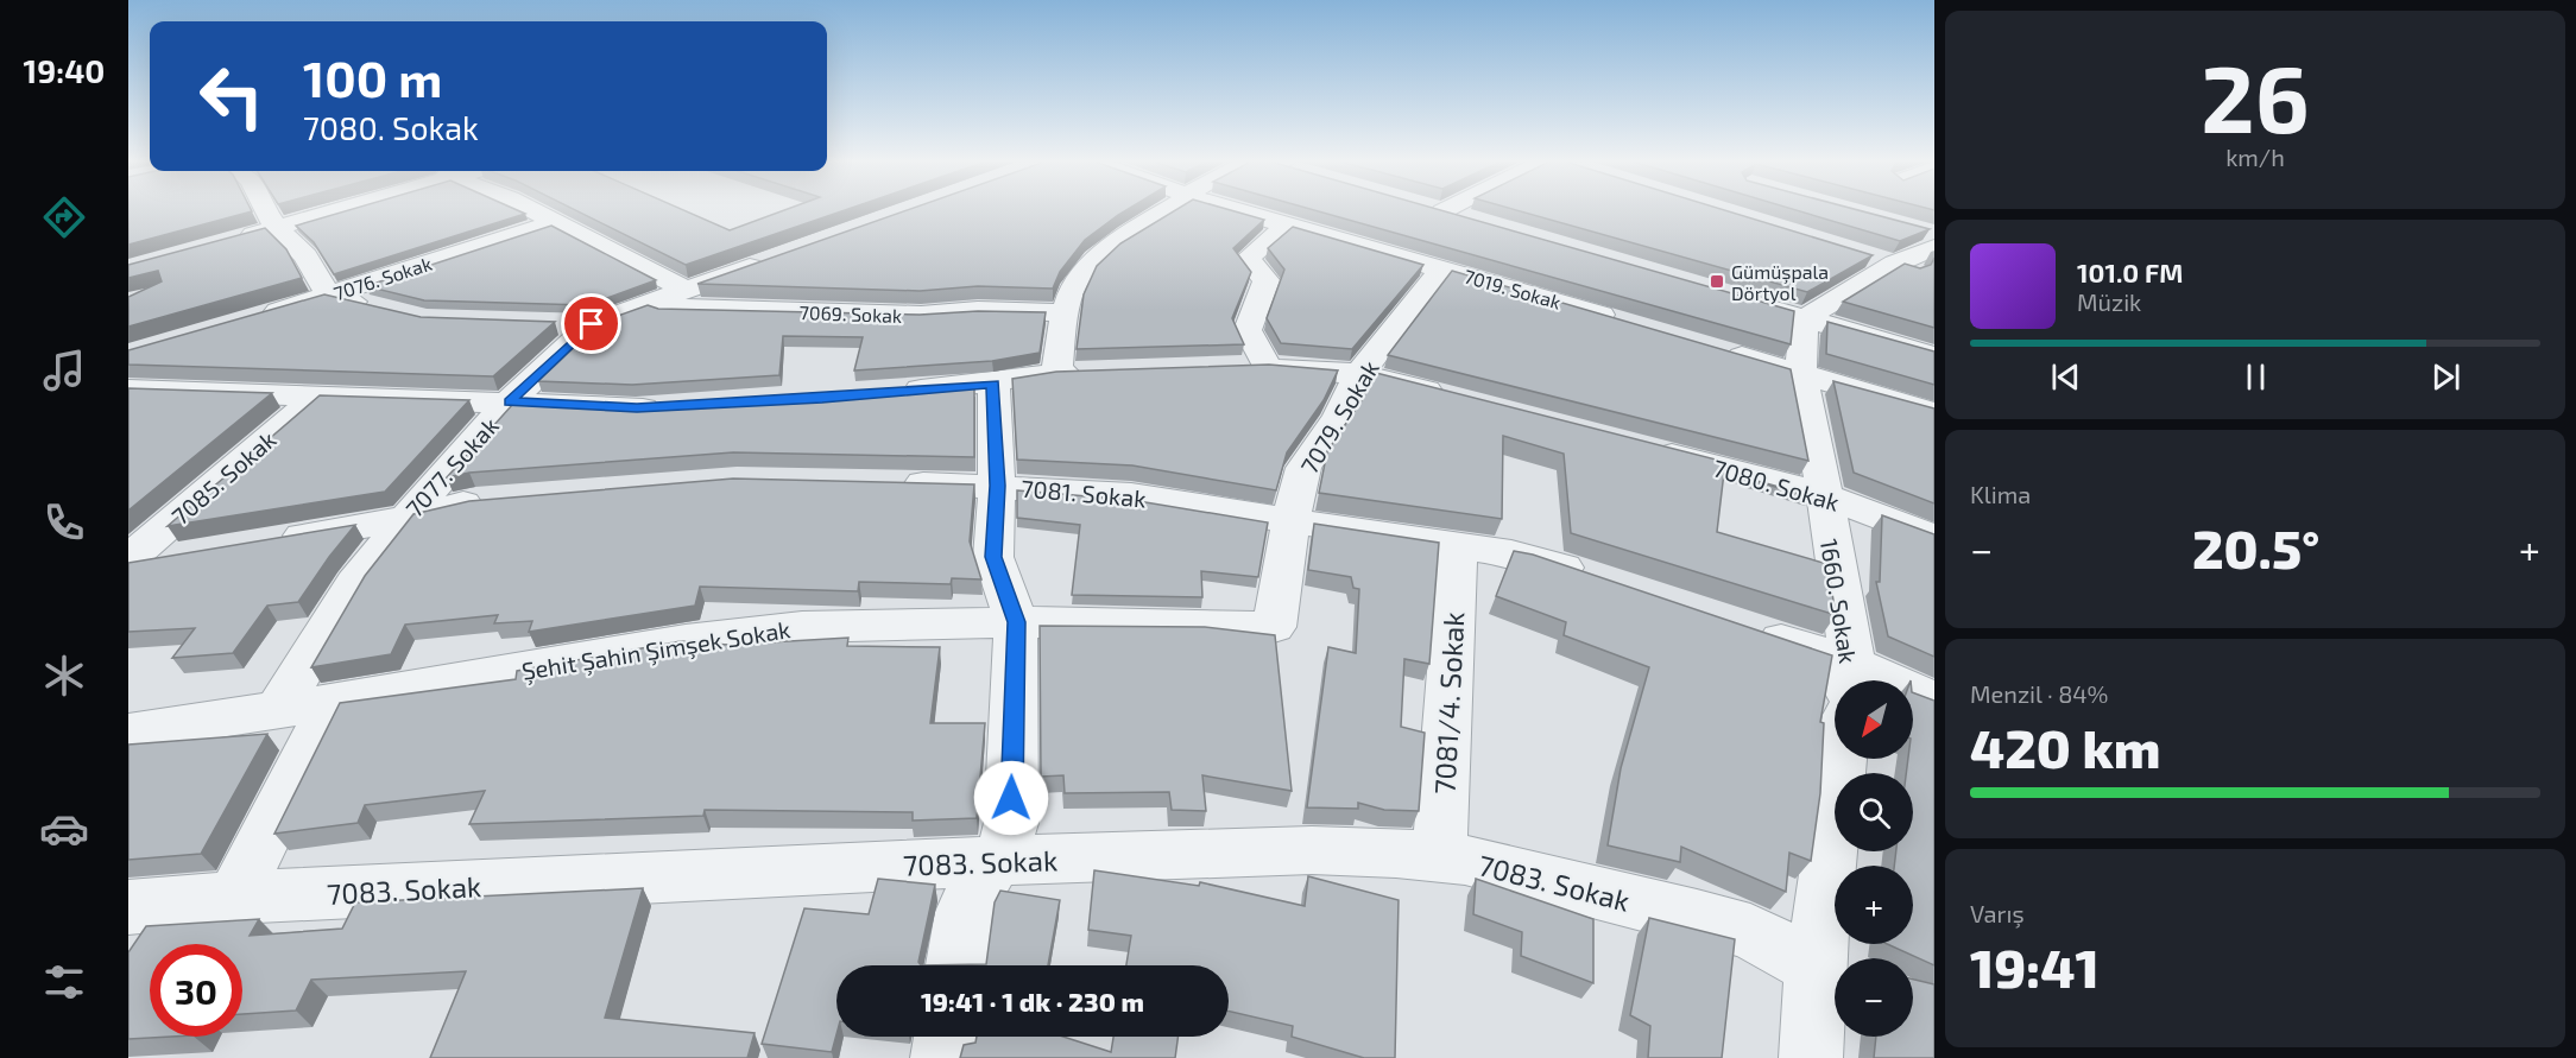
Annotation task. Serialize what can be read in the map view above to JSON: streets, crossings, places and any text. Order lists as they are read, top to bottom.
{
  "streets": {
    "street": [
      "7076. Sokak",
      "7019. Sokak",
      "7069. Sokak",
      "7079. Sokak",
      "7077. Sokak",
      "7085. Sokak",
      "7080. Sokak",
      "7081. Sokak",
      "1660. Sokak",
      "Şehit Şahin Şimşek Sokak",
      "7081/4. Sokak",
      "7083. Sokak"
    ]
  },
  "crossings": [
    ["7019. Sokak", "7079. Sokak"],
    ["7069. Sokak", "7077. Sokak"],
    ["7079. Sokak", "7081. Sokak"],
    ["7079. Sokak", "Şehit Şahin Şimşek Sokak"],
    ["7077. Sokak", "Şehit Şahin Şimşek Sokak"],
    ["7080. Sokak", "1660. Sokak"],
    ["7081. Sokak", "7081/4. Sokak"],
    ["1660. Sokak", "7083. Sokak"],
    ["7081/4. Sokak", "7083. Sokak"]
  ],
  "places": {
    "transit": ["Gümüşpala Dörtyol"]
  },
  "north": "bottom left",
  "page": {
    "tabs": "19:40",
    "tile": [
      ["26", "km/h"],
      "Klima",
      ["Menzil · 84%", "420 km"],
      ["Varış", "19:41"]
    ],
    "turn": ["100 m", "7080. Sokak"],
    "song": ["101.0 FM", "Müzik"],
    "heat": ["−", "20.5°", "+"],
    "map_buttons": ["+", "−"],
    "limit": "30",
    "trip": "19:41 · 1 dk · 230 m"
  }
}
